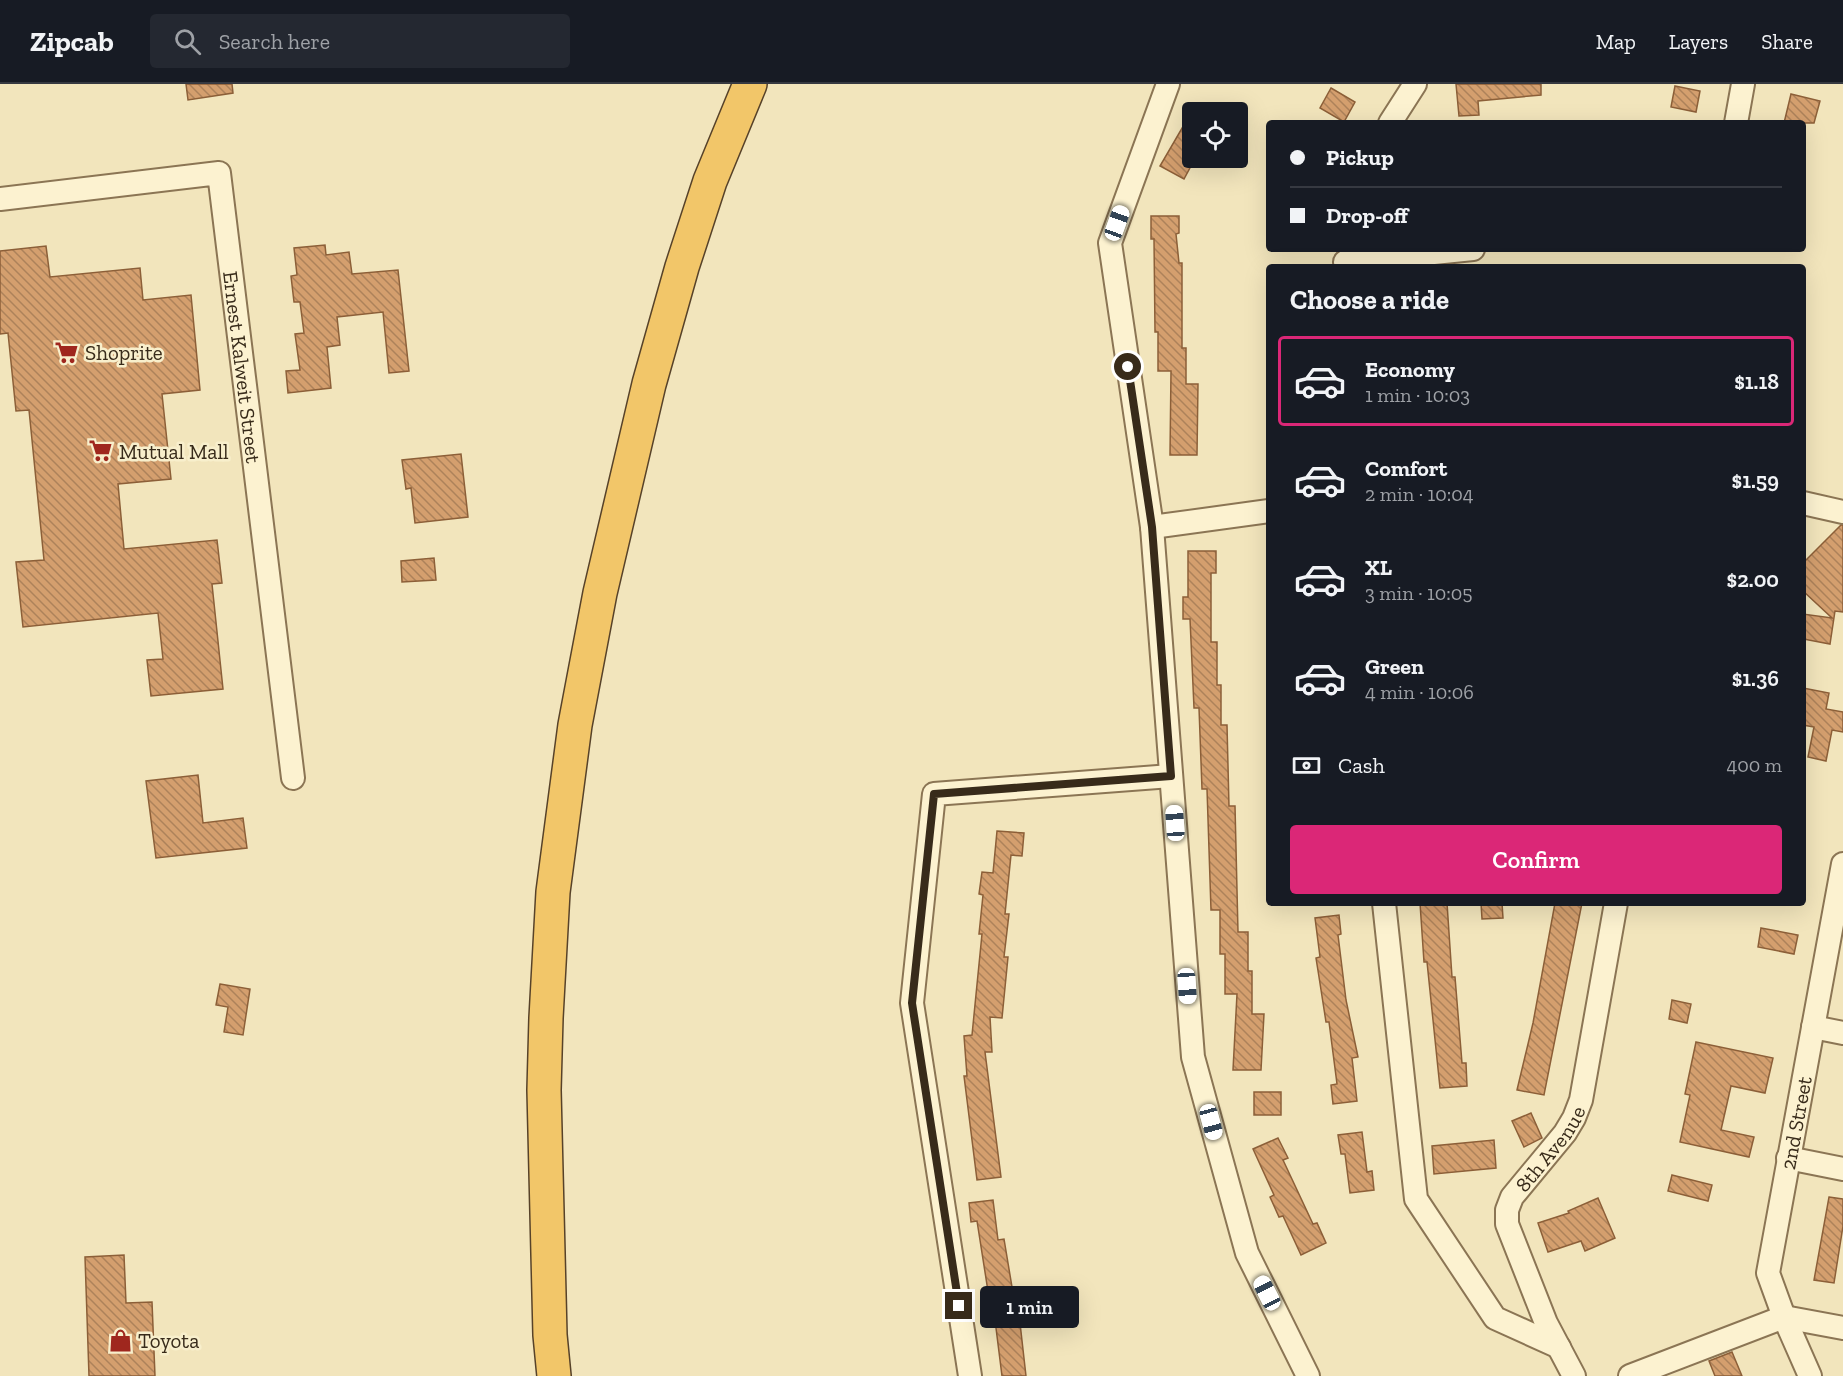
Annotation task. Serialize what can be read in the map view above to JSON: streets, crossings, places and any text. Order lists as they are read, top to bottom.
{
  "streets": {
    "street": ["Ernest Kalweit Street", "2nd Street", "8th Avenue"]
  },
  "places": {
    "supermarket": ["Shoprite", "Mutual Mall"],
    "shop": ["Toyota"]
  },
  "page": {
    "header": "Zipcab",
    "search": "Search here",
    "nav": ["Map", "Layers", "Share"],
    "banner": ["Pickup", "Drop-off"],
    "heading": "Choose a ride",
    "list": [
      {
        "name": "Economy",
        "note": "1 min · 10:03",
        "value": "$1.18"
      },
      {
        "name": "Comfort",
        "note": "2 min · 10:04",
        "value": "$1.59"
      },
      {
        "name": "XL",
        "note": "3 min · 10:05",
        "value": "$2.00"
      },
      {
        "name": "Green",
        "note": "4 min · 10:06",
        "value": "$1.36"
      }
    ],
    "pay": ["Cash", "400 m"],
    "buttons": "Confirm",
    "bubble": "1 min"
  }
}
